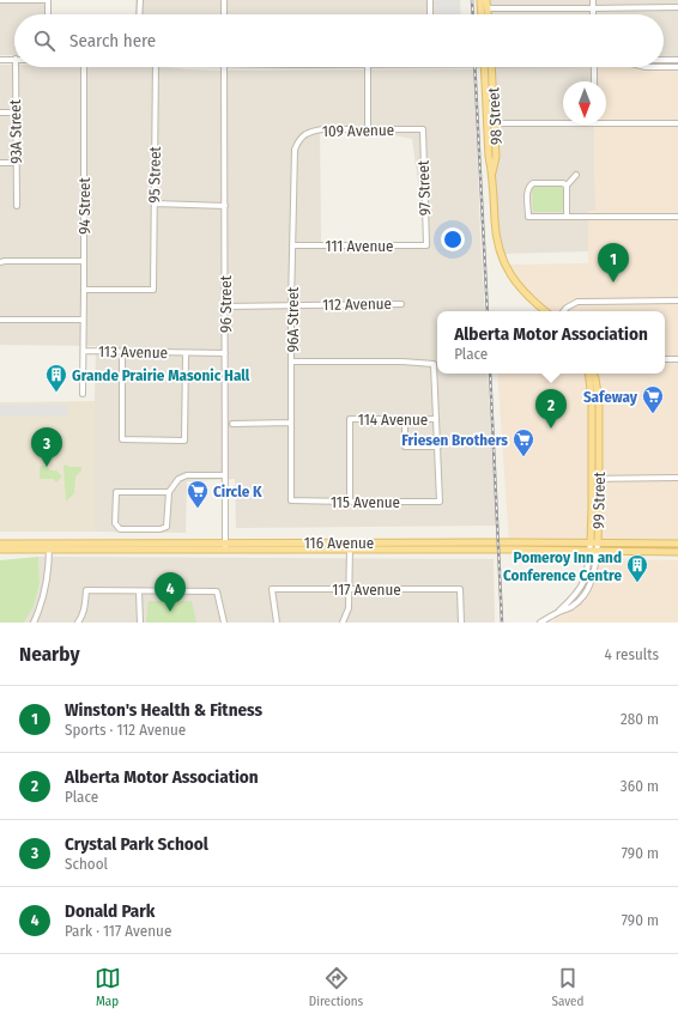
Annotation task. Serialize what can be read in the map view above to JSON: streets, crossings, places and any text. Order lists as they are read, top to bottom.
{
  "streets": {
    "main road": ["98 Street", "99 Street", "116 Avenue"],
    "street": [
      "109 Avenue",
      "93A Street",
      "95 Street",
      "97 Street",
      "94 Street",
      "111 Avenue",
      "96 Street",
      "112 Avenue",
      "96A Street",
      "113 Avenue",
      "114 Avenue",
      "115 Avenue",
      "117 Avenue"
    ]
  },
  "crossings": [
    ["109 Avenue", "97 Street"],
    ["109 Avenue", "96A Street"],
    ["95 Street", "94 Street"],
    ["97 Street", "111 Avenue"],
    ["94 Street", "113 Avenue"],
    ["111 Avenue", "96A Street"],
    ["96 Street", "112 Avenue"],
    ["96 Street", "113 Avenue"],
    ["96 Street", "116 Avenue"],
    ["112 Avenue", "96A Street"],
    ["96A Street", "115 Avenue"],
    ["114 Avenue", "115 Avenue"],
    ["99 Street", "116 Avenue"]
  ],
  "places": {
    "building": ["Grande Prairie Masonic Hall", "Pomeroy Inn and Conference Centre"],
    "supermarket": ["Safeway", "Friesen Brothers", "Circle K"]
  },
  "north": "bottom",
  "page": {
    "search": "Search here",
    "pins": [
      "1",
      "2",
      "3",
      "4"
    ],
    "popup": ["Alberta Motor Association", "Place"],
    "heading": ["Nearby", "4 results"],
    "list": [
      {
        "mark": "1",
        "name": "Winston's Health & Fitness",
        "note": "Sports · 112 Avenue",
        "value": "280 m"
      },
      {
        "mark": "2",
        "name": "Alberta Motor Association",
        "note": "Place",
        "value": "360 m"
      },
      {
        "mark": "3",
        "name": "Crystal Park School",
        "note": "School",
        "value": "790 m"
      },
      {
        "mark": "4",
        "name": "Donald Park",
        "note": "Park · 117 Avenue",
        "value": "790 m"
      }
    ],
    "nav": ["Map", "Directions", "Saved"]
  }
}
